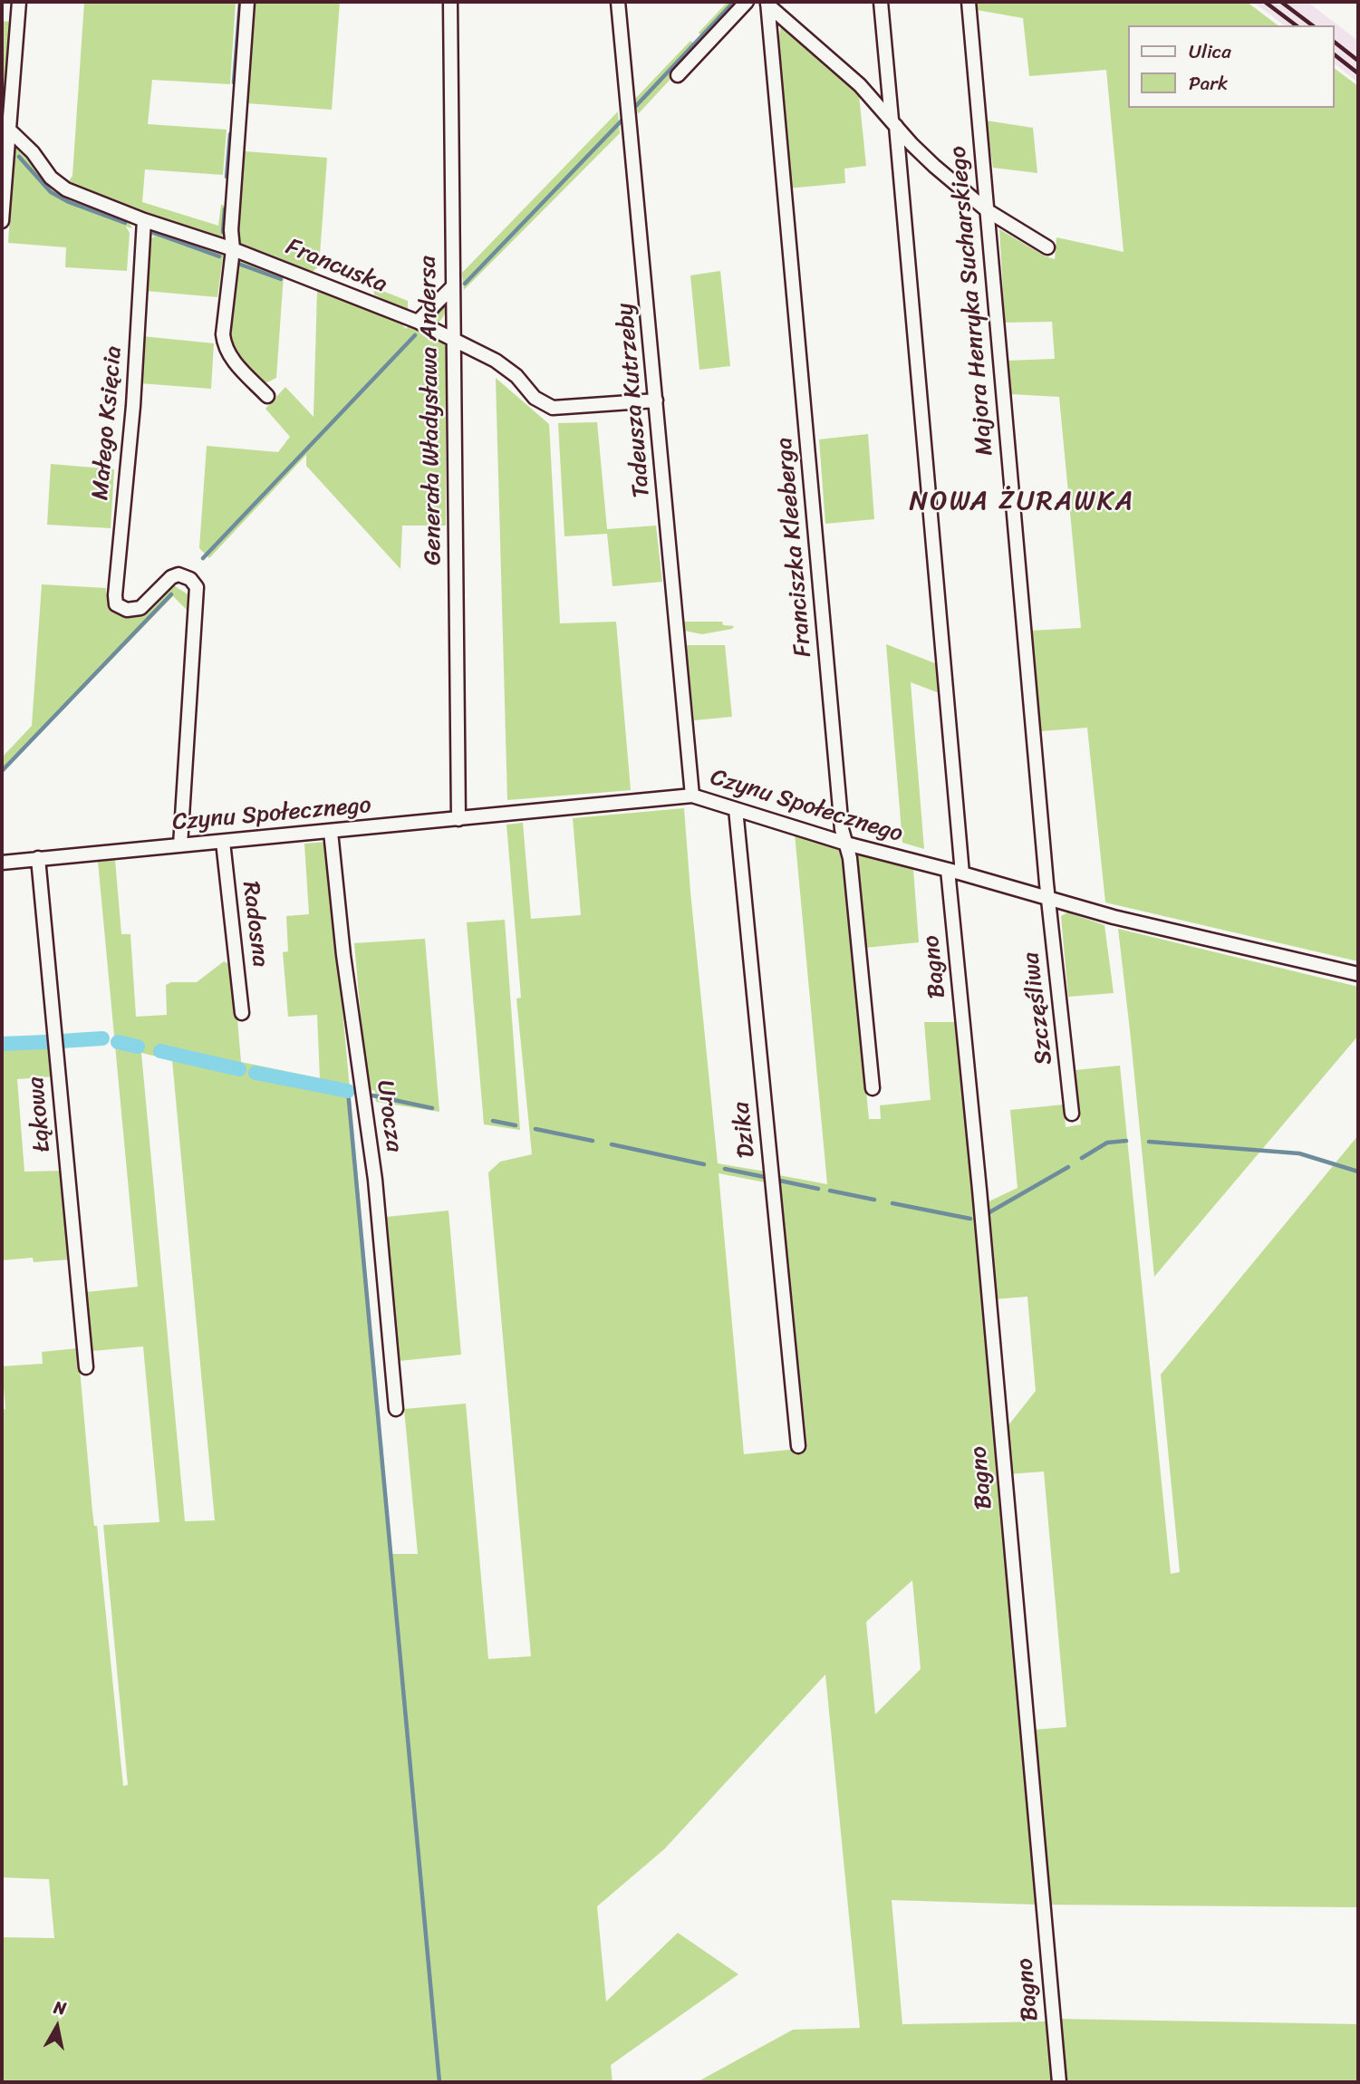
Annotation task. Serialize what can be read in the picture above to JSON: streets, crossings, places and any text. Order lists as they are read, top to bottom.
{
  "streets": {
    "street": [
      "Francuska",
      "Majora Henryka Sucharskiego",
      "Tadeusza Kutrzeby",
      "Generała Władysława Andersa",
      "Małego Księcia",
      "Franciszka Kleeberga",
      "Czynu Społecznego",
      "Radosna",
      "Bagno",
      "Szczęśliwa",
      "Łąkowa",
      "Urocza",
      "Dzika"
    ]
  },
  "crossings": [
    ["Francuska", "Tadeusza Kutrzeby"],
    ["Francuska", "Generała Władysława Andersa"],
    ["Francuska", "Małego Księcia"],
    ["Majora Henryka Sucharskiego", "Czynu Społecznego"],
    ["Majora Henryka Sucharskiego", "Szczęśliwa"],
    ["Tadeusza Kutrzeby", "Czynu Społecznego"],
    ["Generała Władysława Andersa", "Czynu Społecznego"],
    ["Małego Księcia", "Czynu Społecznego"],
    ["Franciszka Kleeberga", "Czynu Społecznego"],
    ["Czynu Społecznego", "Radosna"],
    ["Czynu Społecznego", "Bagno"],
    ["Czynu Społecznego", "Szczęśliwa"],
    ["Czynu Społecznego", "Łąkowa"],
    ["Czynu Społecznego", "Urocza"],
    ["Czynu Społecznego", "Dzika"]
  ],
  "districts": ["NOWA ŻURAWKA"],
  "legend": ["Ulica", "Park"],
  "north": "top"
}
